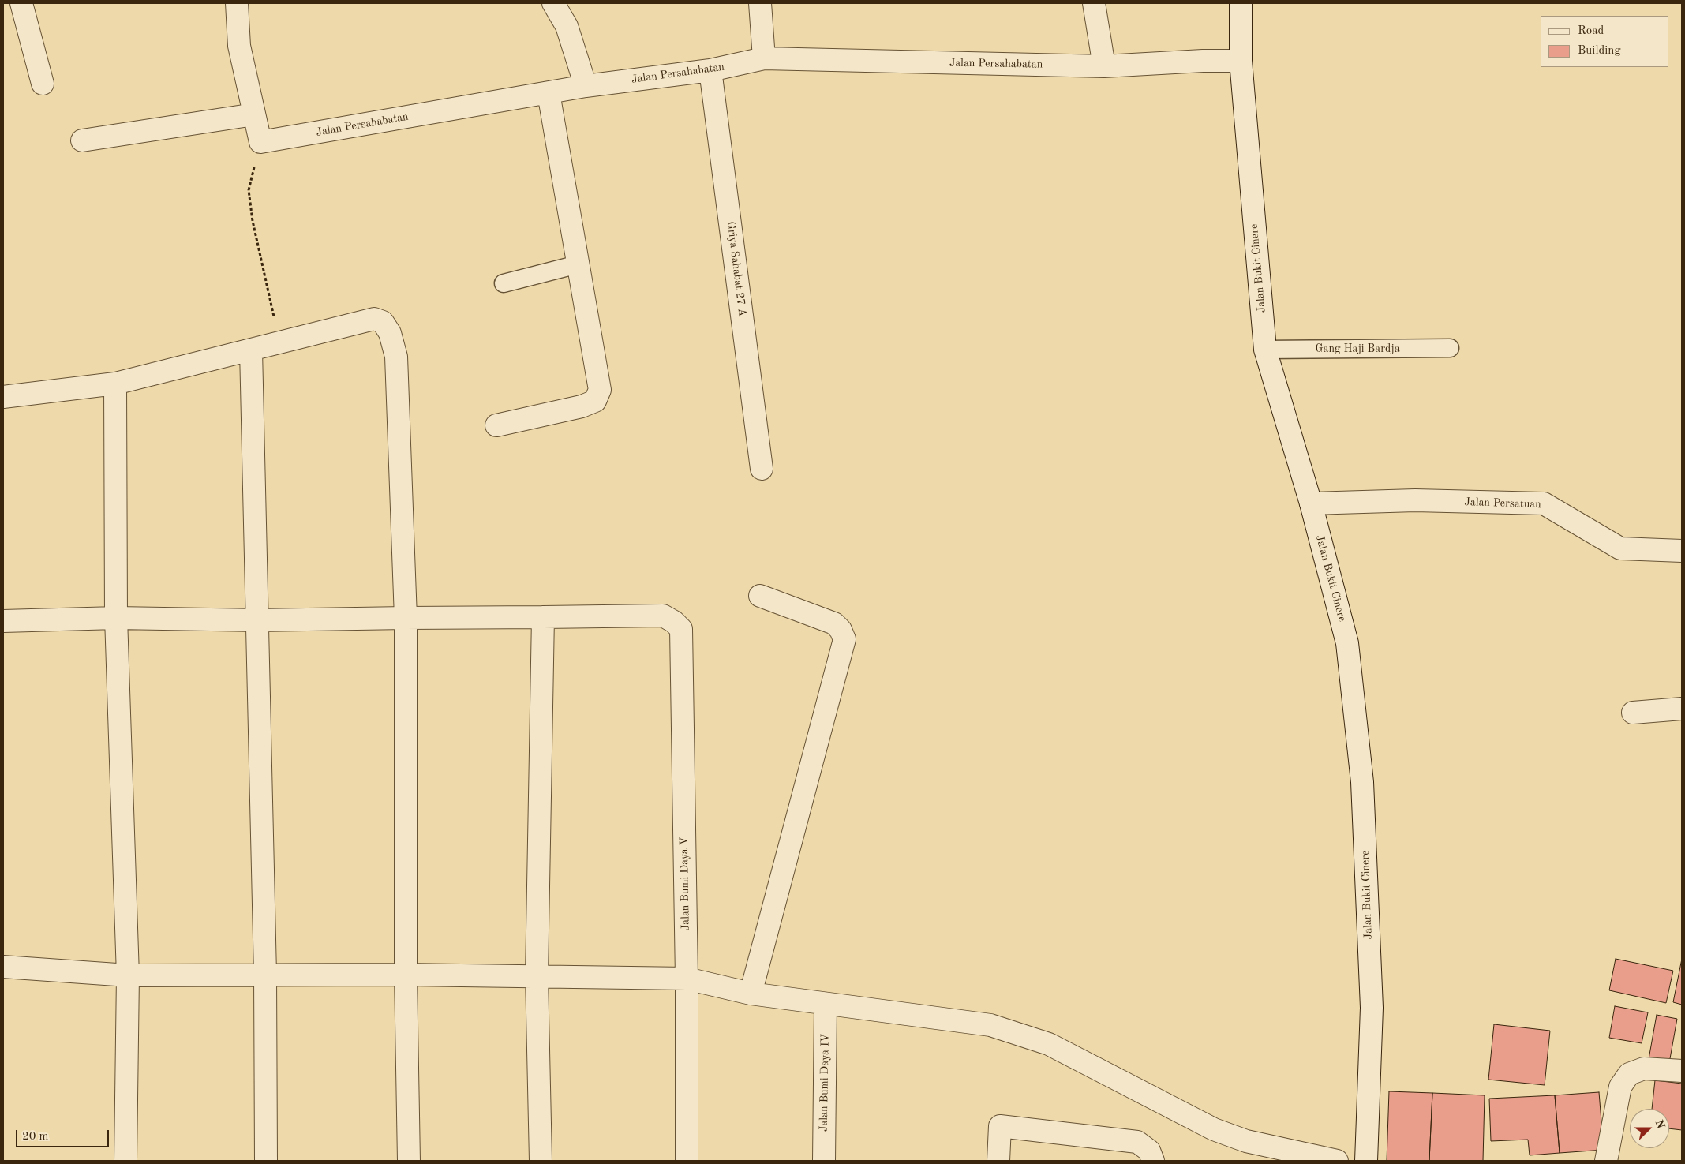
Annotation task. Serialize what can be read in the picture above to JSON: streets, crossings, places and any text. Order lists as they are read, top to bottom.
{
  "streets": {
    "street": [
      "Jalan Persahabatan",
      "Jalan Bukit Cinere",
      "Griya Sahabat 27 A",
      "Jalan Persatuan",
      "Jalan Bumi Daya V",
      "Jalan Bumi Daya IV"
    ],
    "lane": ["Gang Haji Bardja"]
  },
  "crossings": [
    ["Jalan Persahabatan", "Jalan Bukit Cinere"],
    ["Jalan Persahabatan", "Griya Sahabat 27 A"],
    ["Jalan Bukit Cinere", "Gang Haji Bardja"],
    ["Jalan Bukit Cinere", "Jalan Persatuan"]
  ],
  "legend": ["Road", "Building"],
  "scale_bar": "20 m",
  "north": "right"
}
